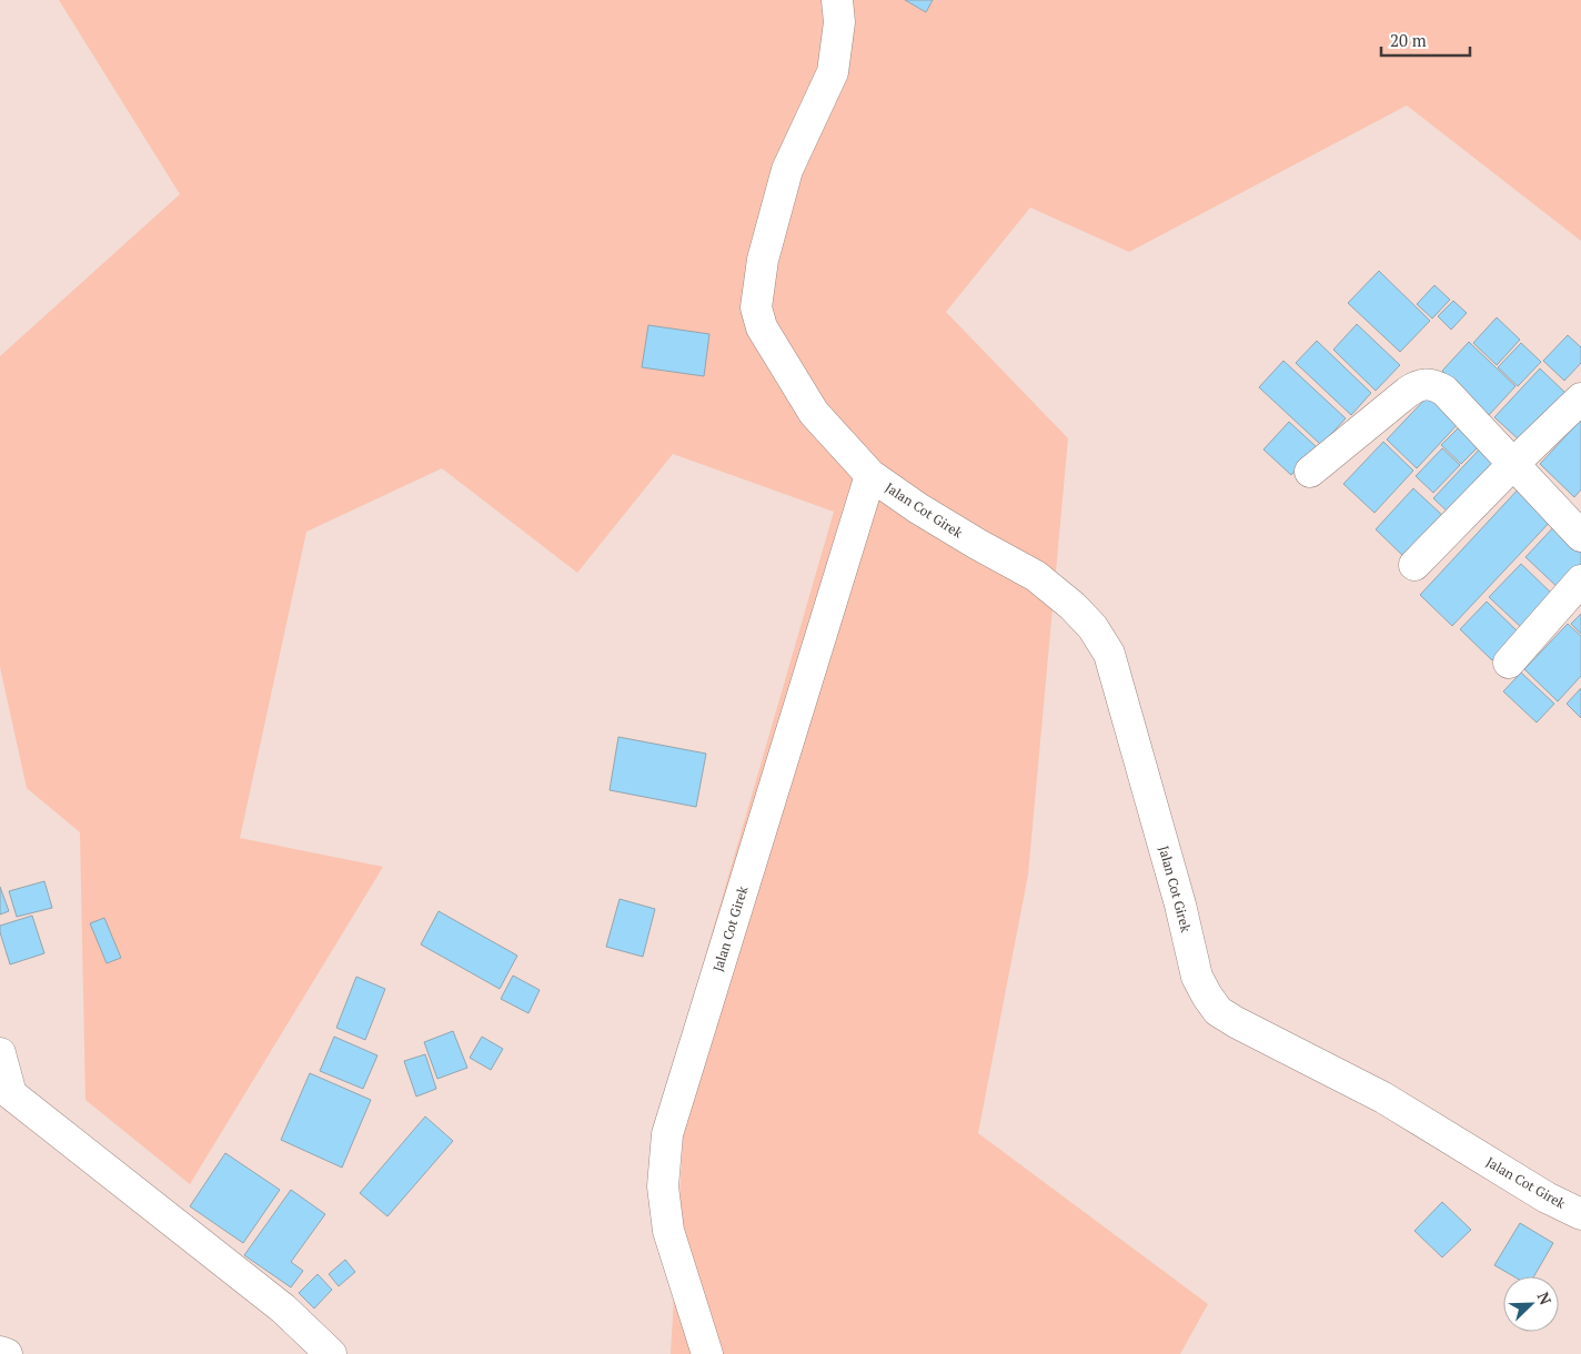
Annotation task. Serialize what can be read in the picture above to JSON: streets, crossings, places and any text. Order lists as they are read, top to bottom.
{
  "streets": {
    "street": ["Jalan Cot Girek"]
  },
  "scale_bar": "20 m",
  "north": "top right"
}
